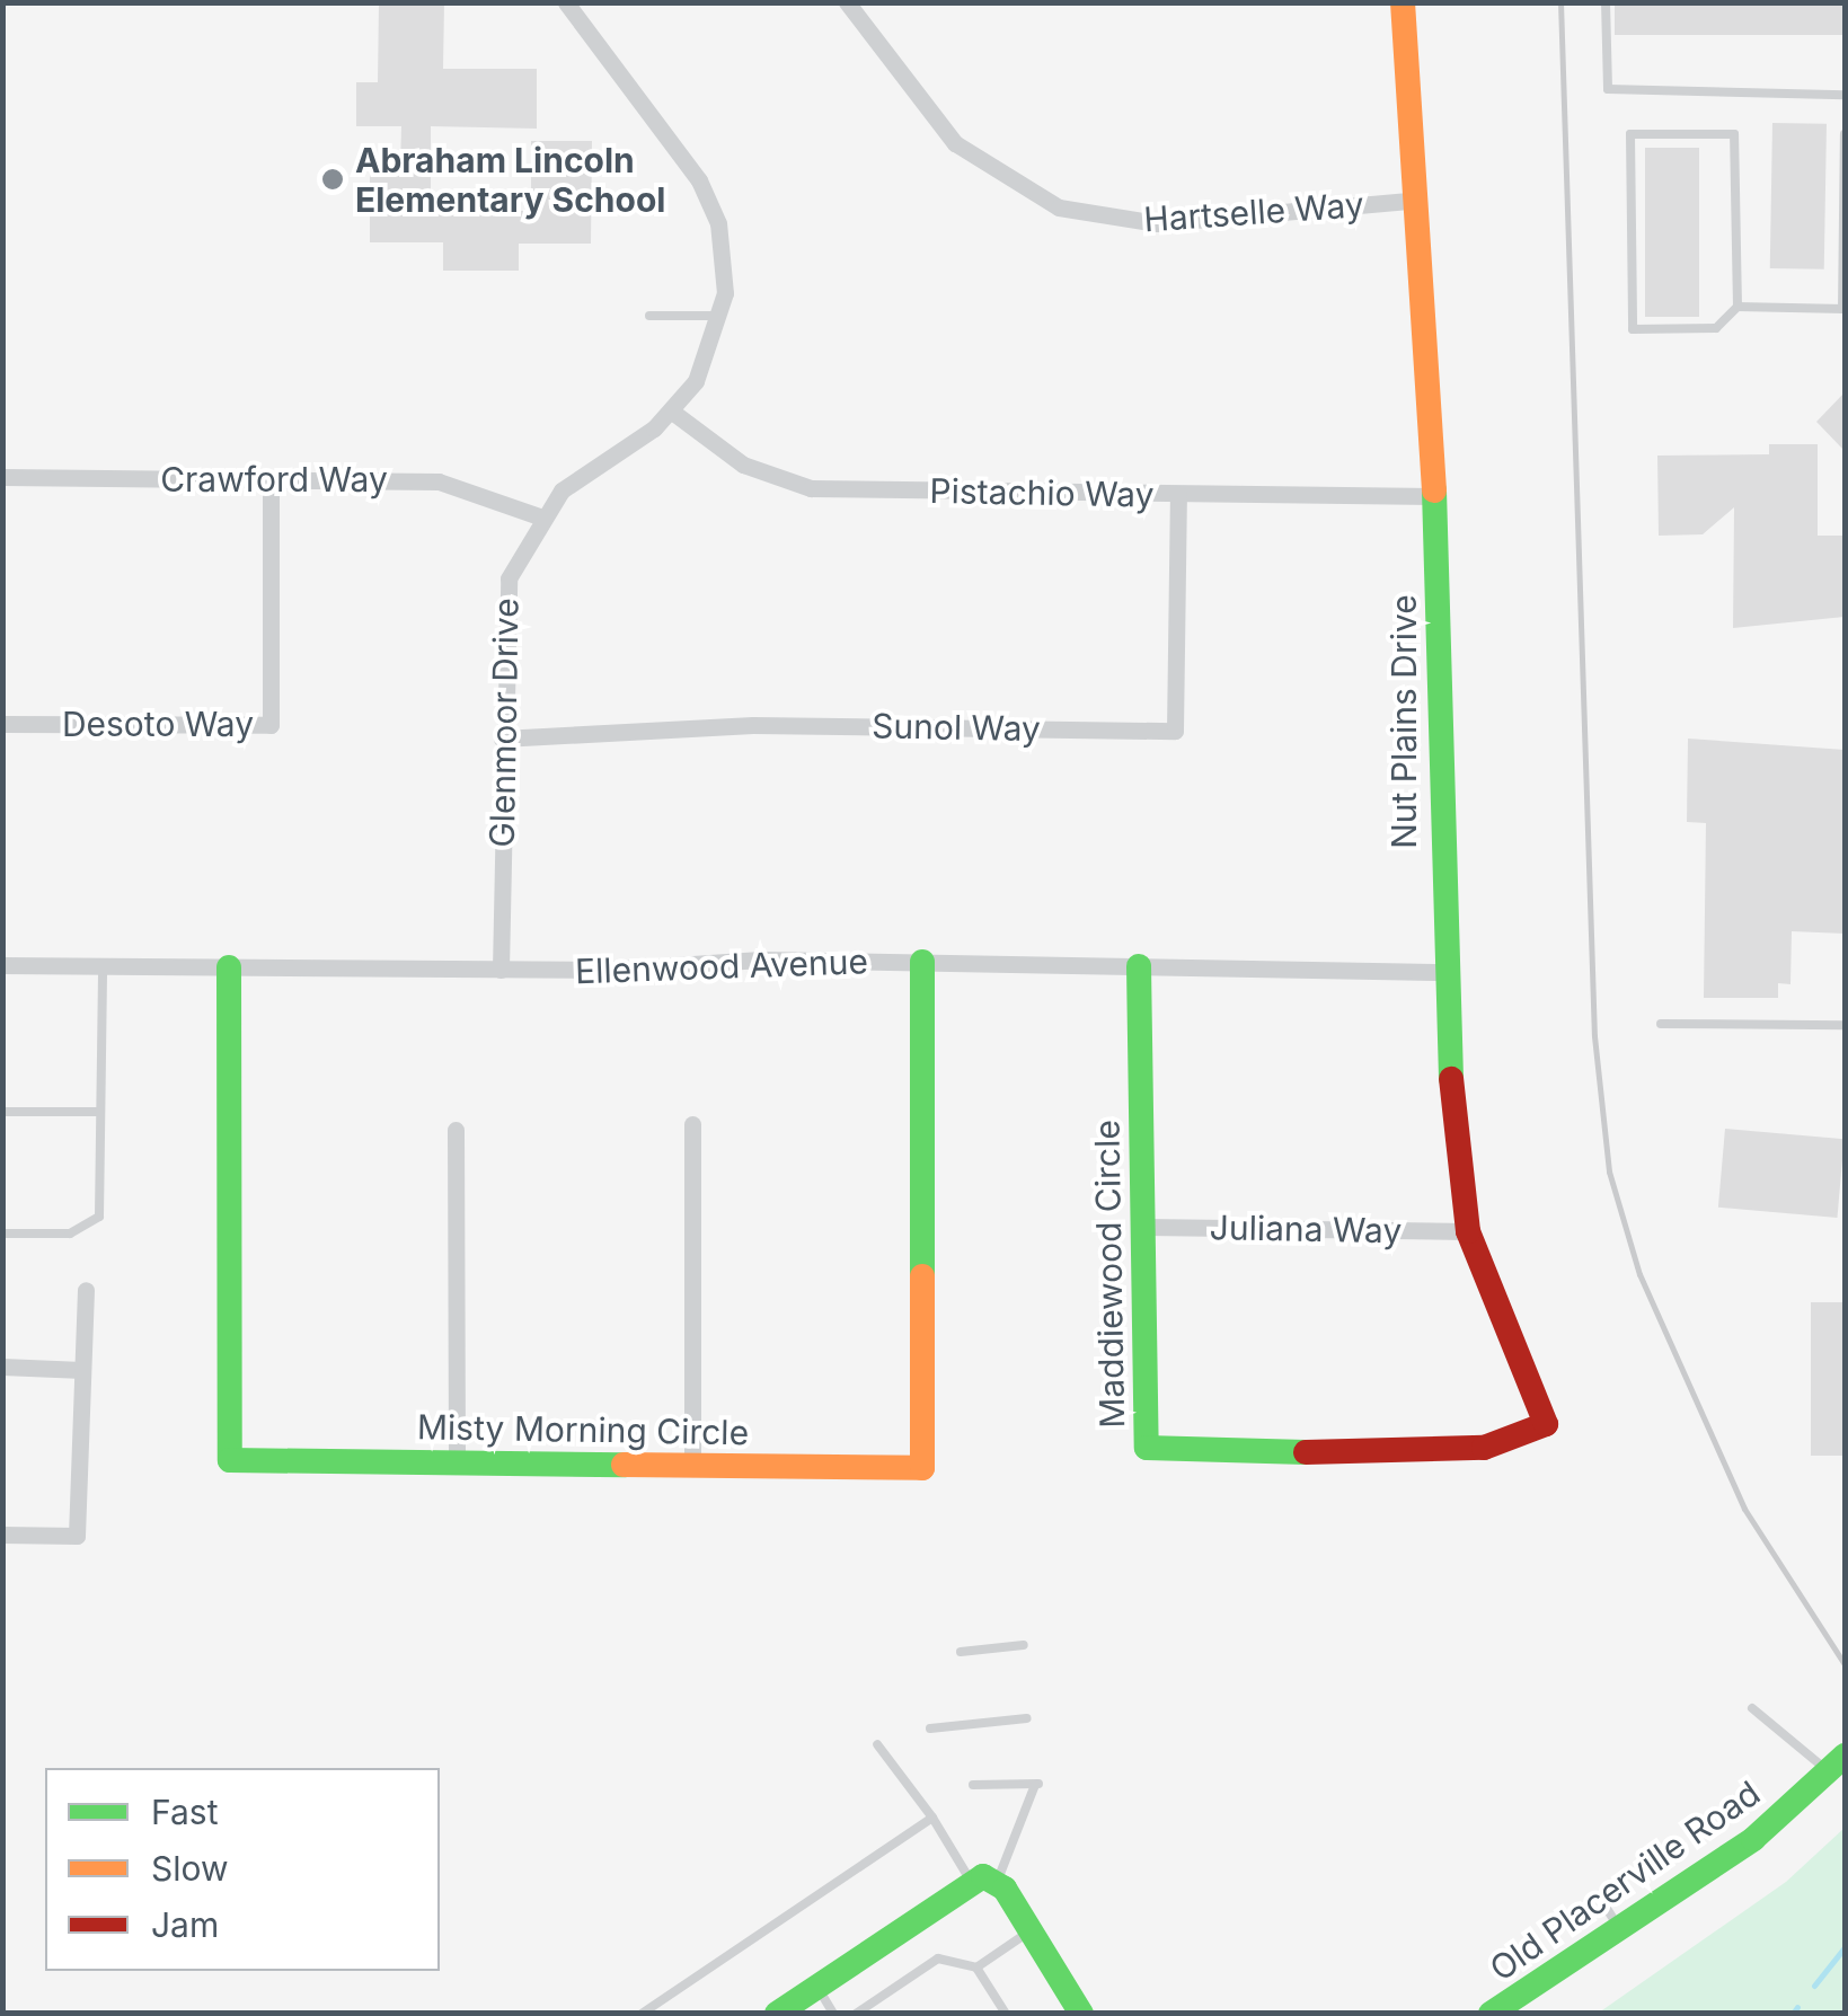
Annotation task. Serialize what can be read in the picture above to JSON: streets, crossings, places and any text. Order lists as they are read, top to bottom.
{
  "streets": {
    "street": [
      "Hartselle Way",
      "Crawford Way",
      "Pistachio Way",
      "Nut Plains Drive",
      "Glenmoor Drive",
      "Desoto Way",
      "Sunol Way",
      "Ellenwood Avenue",
      "Juliana Way",
      "Maddiewood Circle",
      "Misty Morning Circle",
      "Old Placerville Road"
    ]
  },
  "crossings": [
    ["Hartselle Way", "Nut Plains Drive"],
    ["Crawford Way", "Glenmoor Drive"],
    ["Crawford Way", "Desoto Way"],
    ["Pistachio Way", "Nut Plains Drive"],
    ["Pistachio Way", "Glenmoor Drive"],
    ["Pistachio Way", "Sunol Way"],
    ["Nut Plains Drive", "Ellenwood Avenue"],
    ["Nut Plains Drive", "Juliana Way"],
    ["Nut Plains Drive", "Maddiewood Circle"],
    ["Glenmoor Drive", "Sunol Way"],
    ["Glenmoor Drive", "Ellenwood Avenue"],
    ["Ellenwood Avenue", "Maddiewood Circle"],
    ["Ellenwood Avenue", "Misty Morning Circle"],
    ["Juliana Way", "Maddiewood Circle"]
  ],
  "places": ["Abraham Lincoln Elementary School"],
  "legend": ["Fast", "Slow", "Jam"]
}
